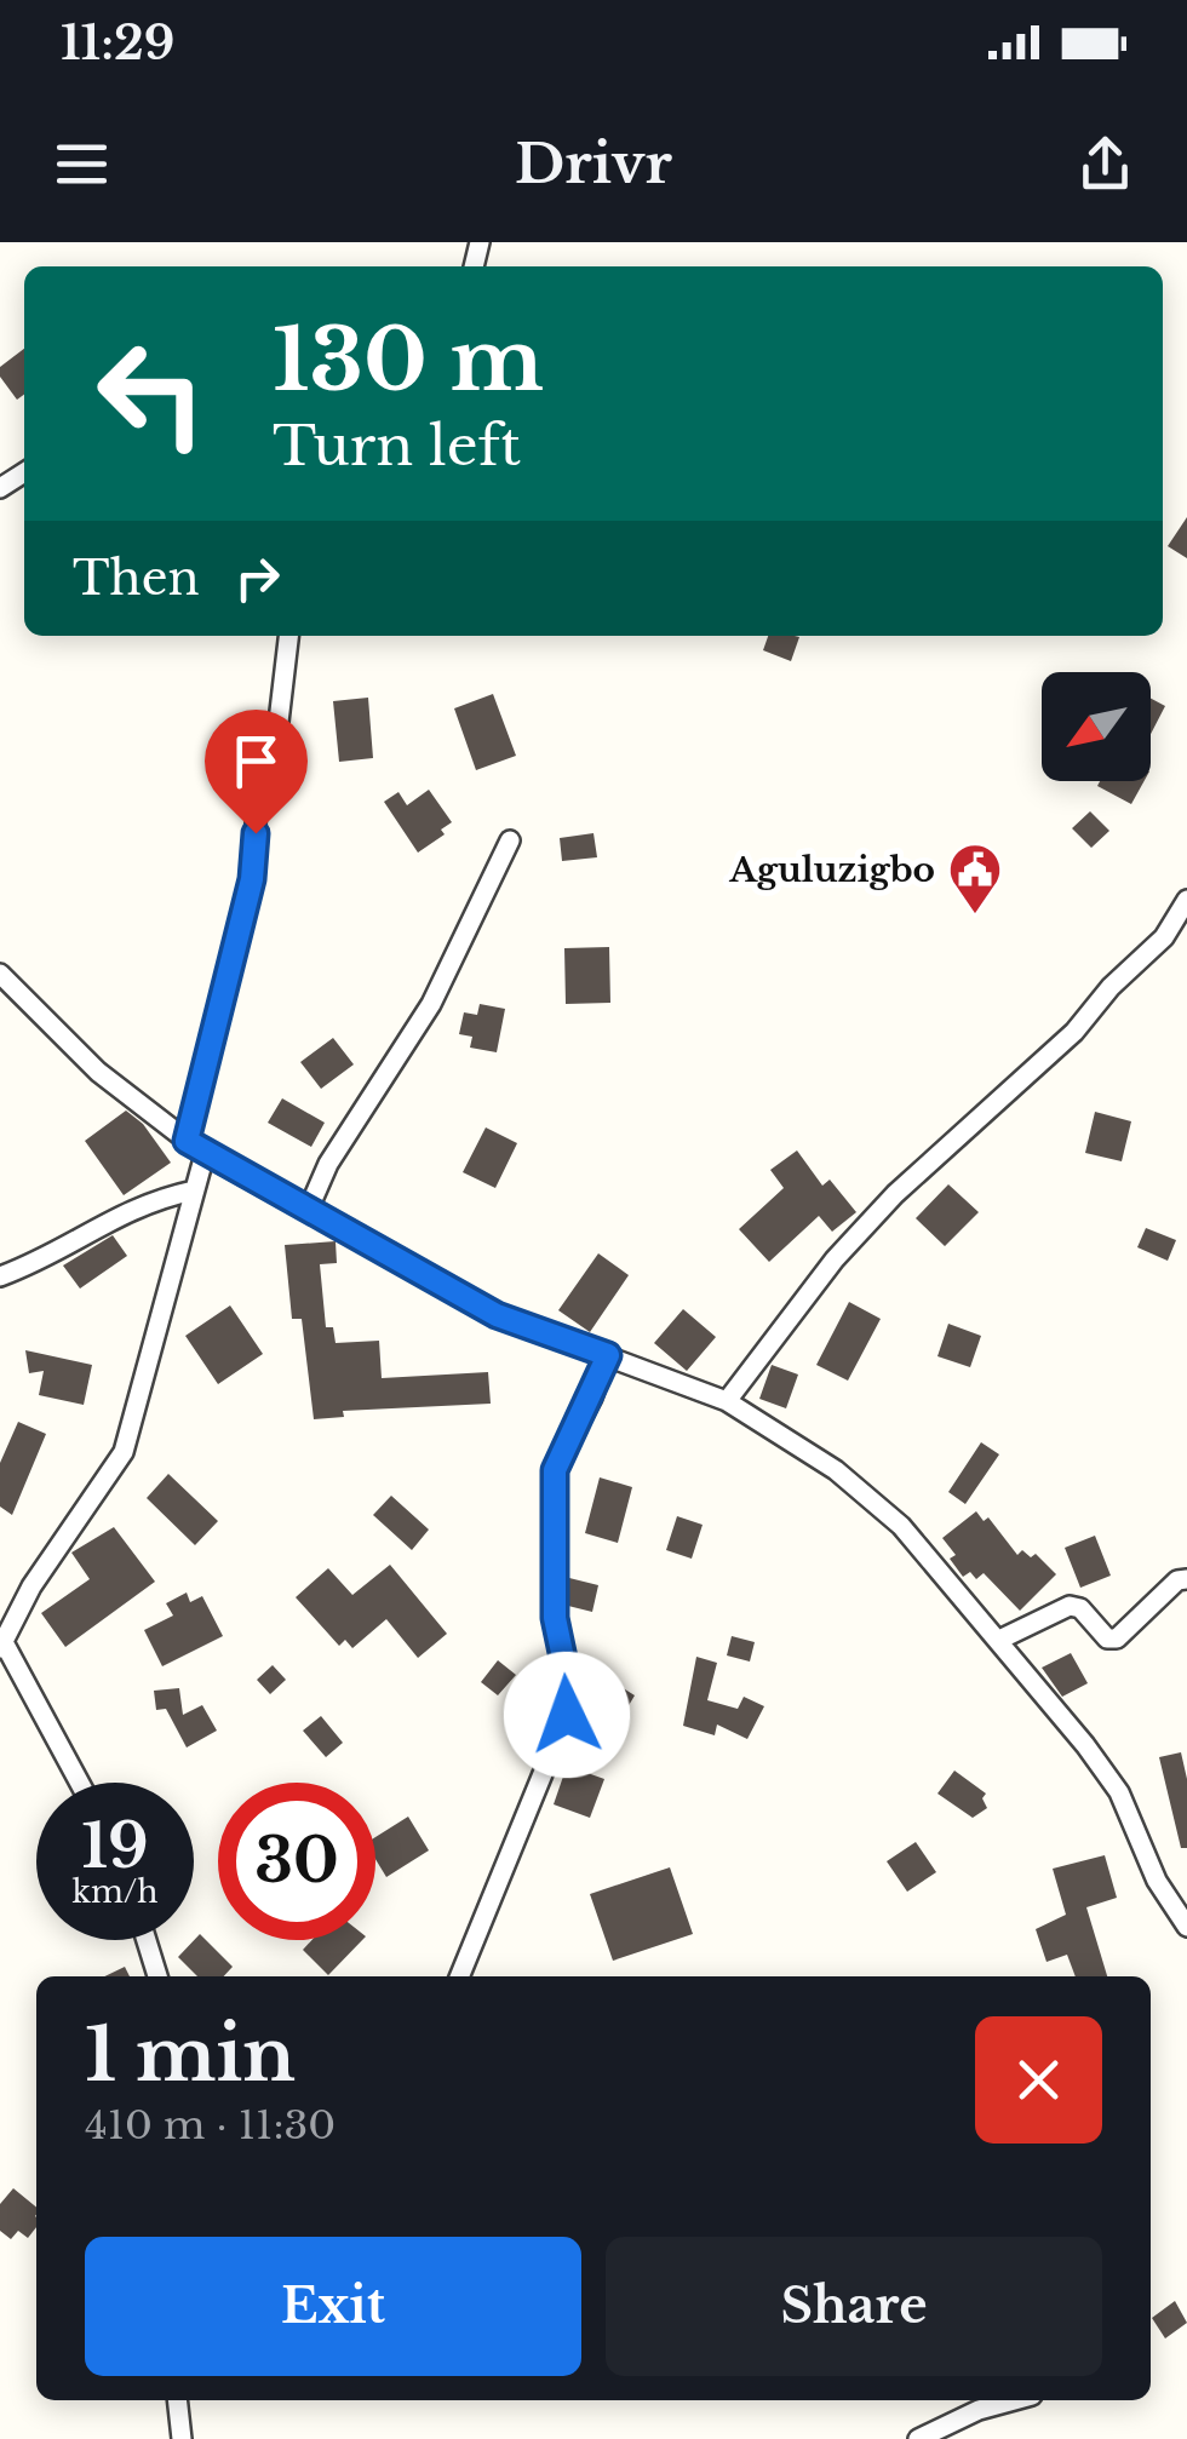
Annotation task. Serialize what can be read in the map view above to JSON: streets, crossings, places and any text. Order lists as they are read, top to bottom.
{
  "places": {
    "public building": ["Aguluzigbo"]
  },
  "north": "bottom left",
  "page": {
    "status": "11:29",
    "header": "Drivr",
    "turn": ["130 m", "Turn left"],
    "then": "Then",
    "speed": "19 km/h",
    "limit": "30",
    "heading": ["1 min", "410 m · 11:30"],
    "buttons": ["Exit", "Share"]
  }
}
